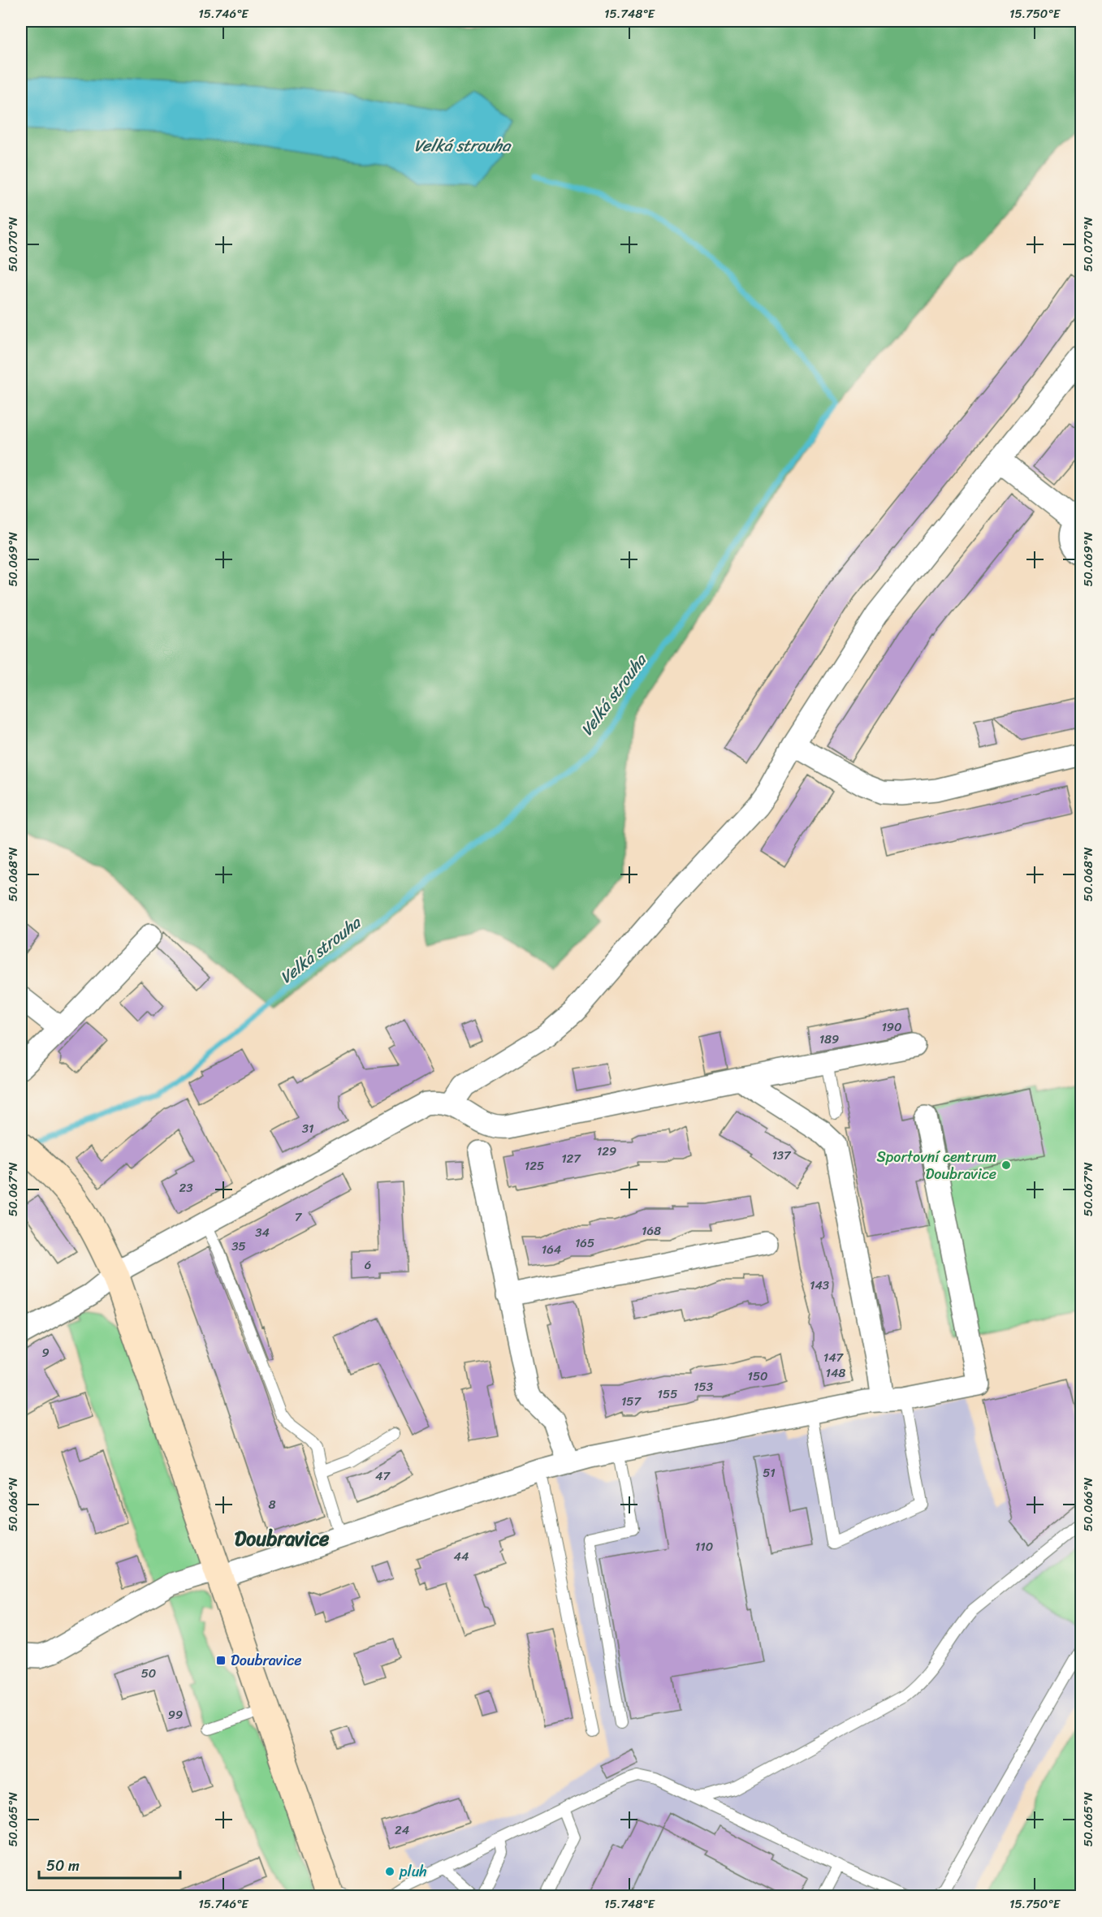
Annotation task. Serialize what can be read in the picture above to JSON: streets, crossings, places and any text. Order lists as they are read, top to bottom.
{
  "districts": ["Doubravice"],
  "water": ["Velká strouha"],
  "places": {
    "other": ["Sportovní centrum Doubravice", "pluh"],
    "transit": ["Doubravice"]
  },
  "house_numbers": [
    "190",
    "189",
    "31",
    "129",
    "137",
    "127",
    "125",
    "23",
    "7",
    "168",
    "34",
    "165",
    "35",
    "164",
    "6",
    "143",
    "9",
    "147",
    "148",
    "150",
    "153",
    "155",
    "157",
    "51",
    "47",
    "8",
    "110",
    "44",
    "50",
    "99",
    "24"
  ],
  "scale_bar": "50 m",
  "coordinates": [
    "15.746°E",
    "15.748°E",
    "15.750°E",
    "50.070°N",
    "50.069°N",
    "50.068°N",
    "50.067°N",
    "50.066°N",
    "50.065°N"
  ]
}
